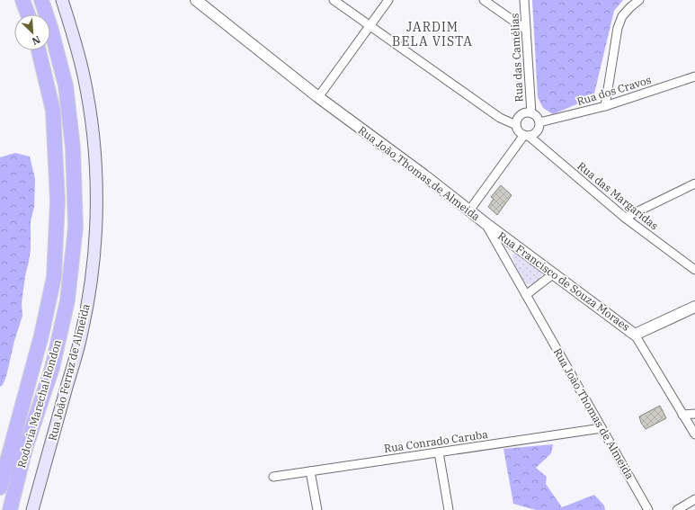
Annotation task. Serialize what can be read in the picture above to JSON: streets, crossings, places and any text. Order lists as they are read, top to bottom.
{
  "streets": {
    "highway": ["Rodovia Marechal Rondon"],
    "main road": ["Rua João Ferraz de Almeida"],
    "street": [
      "Rua das Camélias",
      "Rua dos Cravos",
      "Rua João Thomas de Almeida",
      "Rua das Margaridas",
      "Rua Francisco de Souza Moraes",
      "Rua Conrado Caruba"
    ]
  },
  "crossings": [
    ["Rua das Camélias", "Rua dos Cravos"],
    ["Rua das Camélias", "Rua das Margaridas"],
    ["Rua dos Cravos", "Rua das Margaridas"],
    ["Rua João Thomas de Almeida", "Rua Francisco de Souza Moraes"],
    ["Rua João Thomas de Almeida", "Rua Conrado Caruba"]
  ],
  "districts": ["JARDIM BELA VISTA"],
  "north": "bottom right"
}
